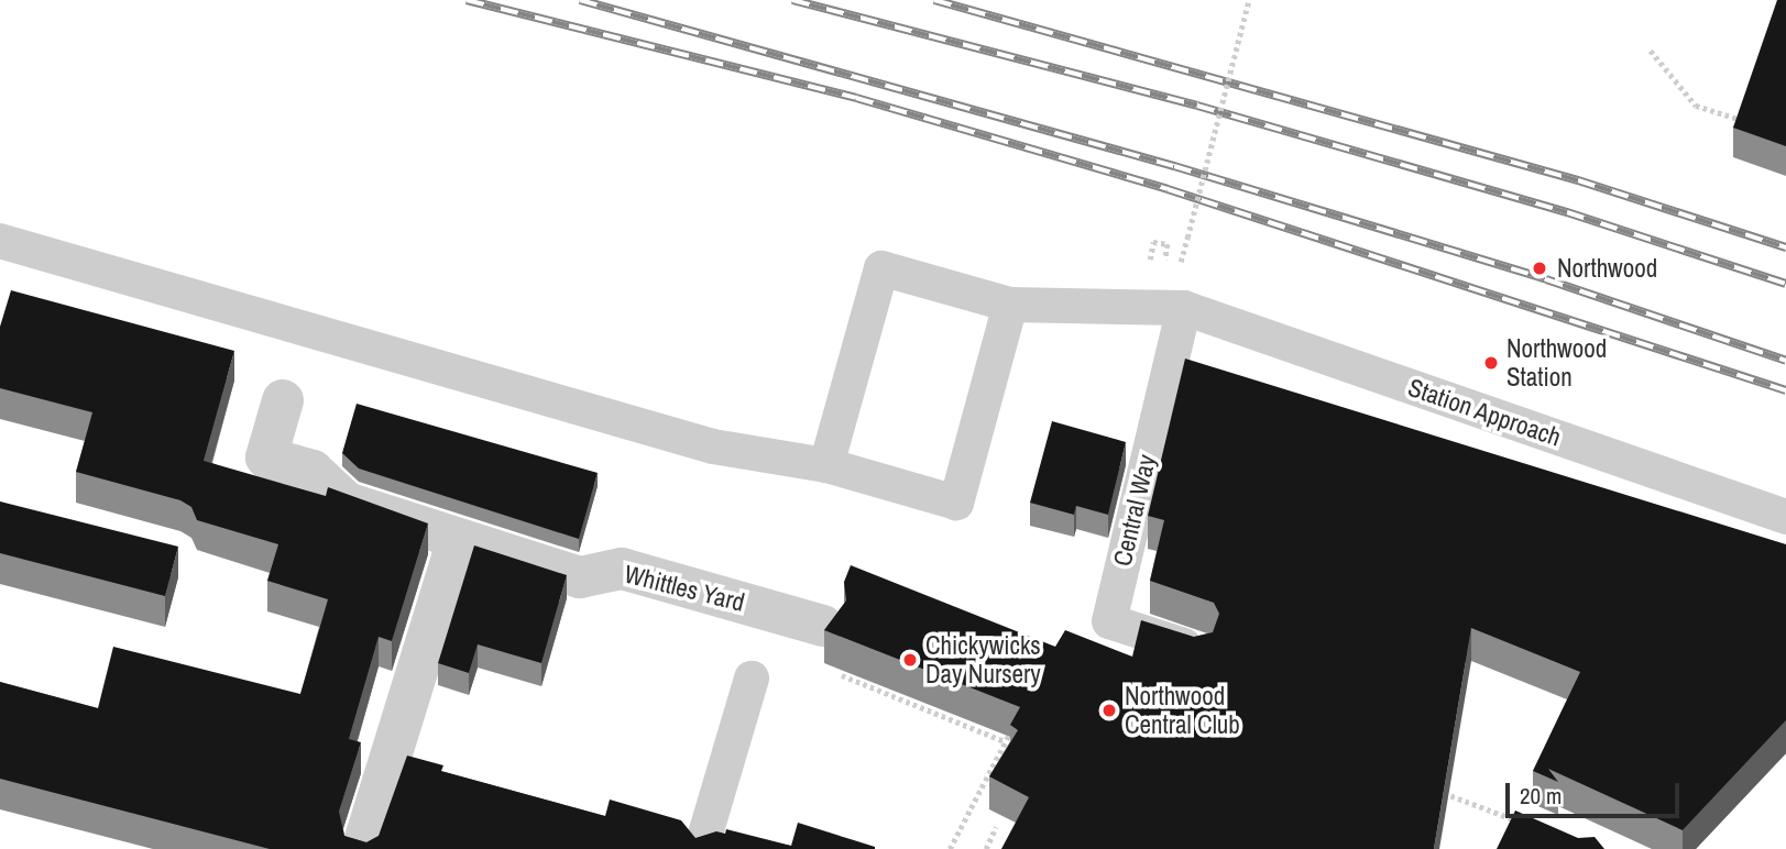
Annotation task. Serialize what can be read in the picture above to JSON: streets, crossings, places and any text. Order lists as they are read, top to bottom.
{
  "streets": {
    "street": ["Whittles Yard"],
    "lane": ["Station Approach", "Central Way"]
  },
  "crossings": [
    ["Station Approach", "Central Way"]
  ],
  "places": [
    "Northwood",
    "Northwood Station",
    "Chickywicks Day Nursery",
    "Northwood Central Club"
  ],
  "scale_bar": "20 m"
}
